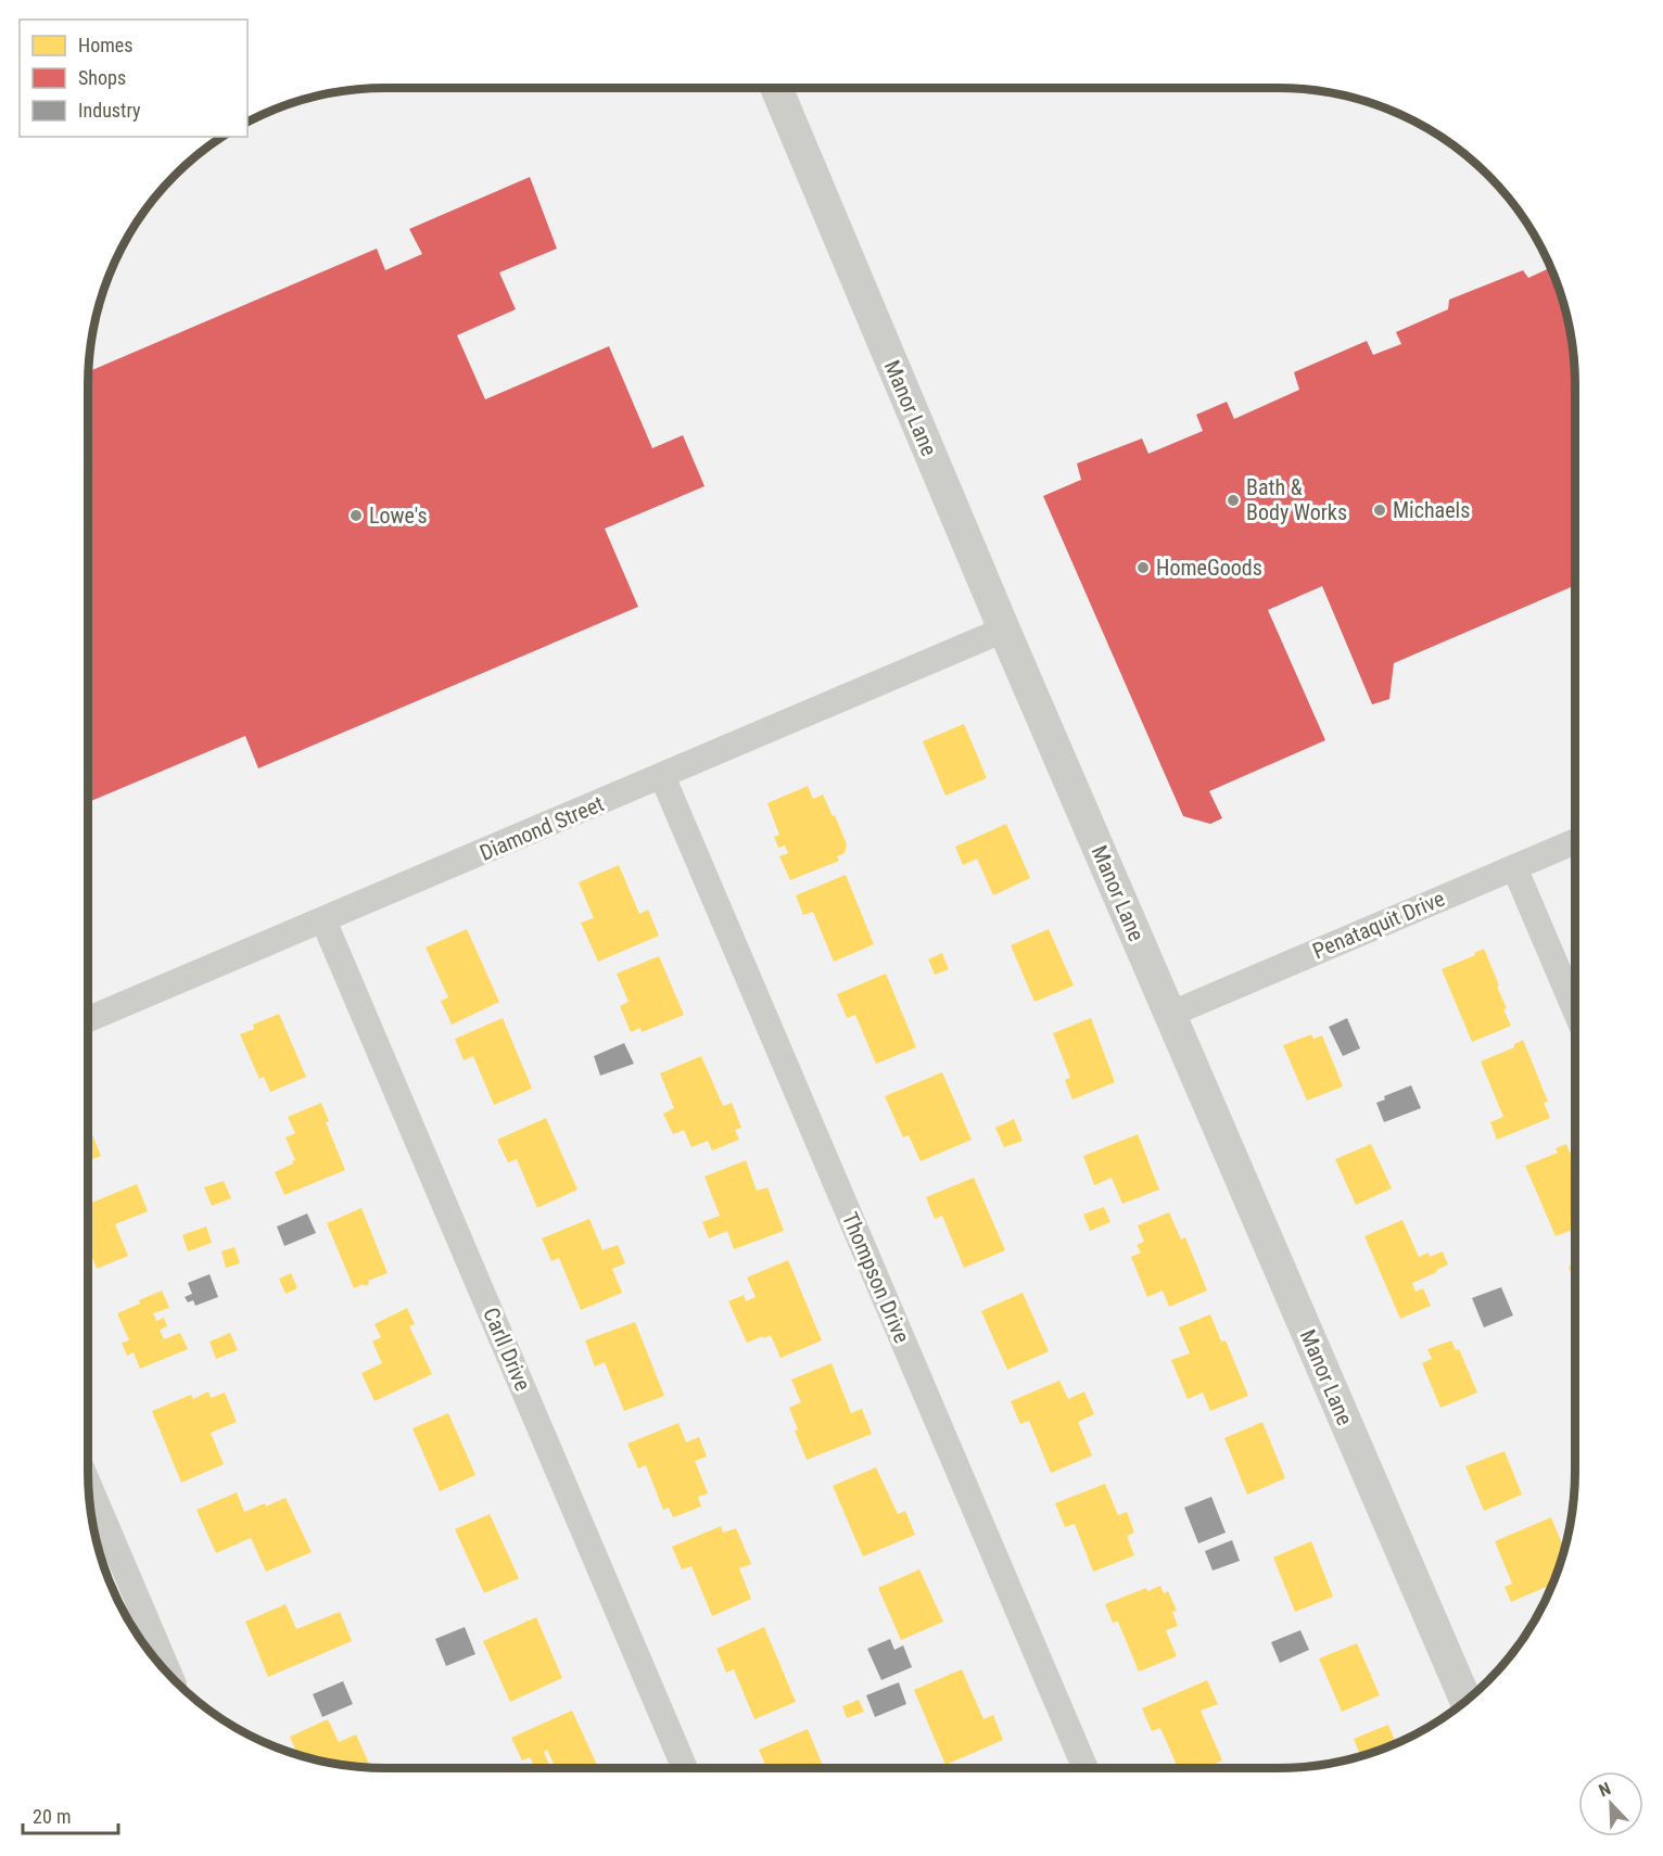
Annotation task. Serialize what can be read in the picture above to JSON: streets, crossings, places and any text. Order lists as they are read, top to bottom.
{
  "streets": {
    "street": [
      "Manor Lane",
      "Diamond Street",
      "Penataquit Drive",
      "Thompson Drive",
      "Carll Drive"
    ]
  },
  "crossings": [
    ["Manor Lane", "Diamond Street"],
    ["Manor Lane", "Penataquit Drive"],
    ["Diamond Street", "Thompson Drive"],
    ["Diamond Street", "Carll Drive"]
  ],
  "places": [
    "Bath & Body Works",
    "Michaels",
    "Lowe's",
    "HomeGoods"
  ],
  "legend": ["Homes", "Shops", "Industry"],
  "scale_bar": "20 m",
  "north": "top left"
}
